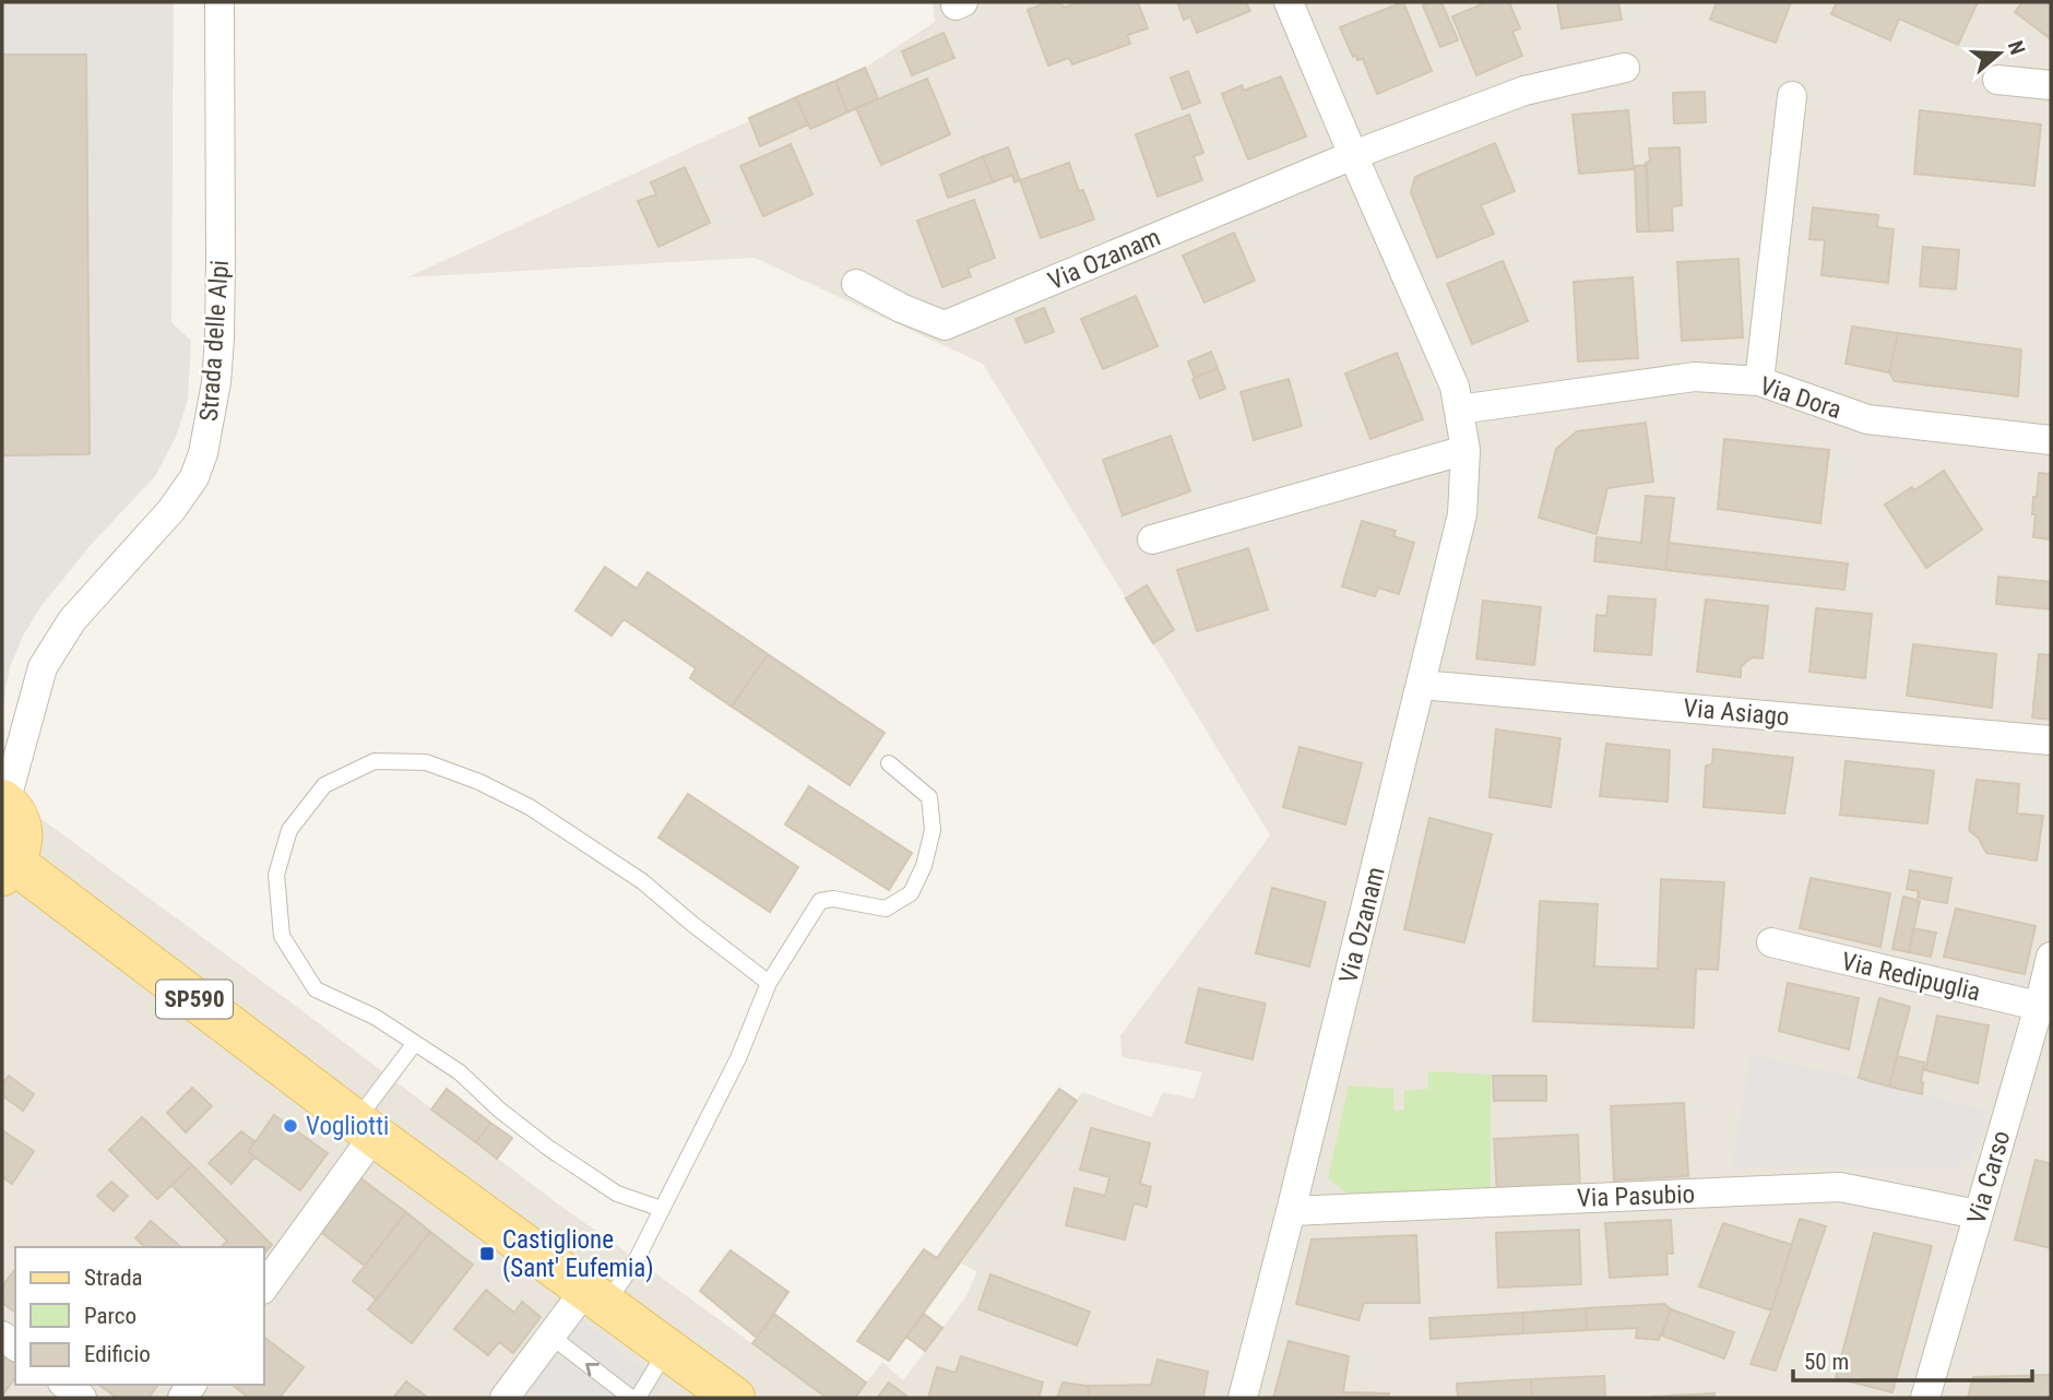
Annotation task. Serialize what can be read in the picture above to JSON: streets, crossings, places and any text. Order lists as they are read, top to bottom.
{
  "streets": {
    "main road": ["SP590"],
    "street": [
      "Via Ozanam",
      "Strada delle Alpi",
      "Via Dora",
      "Via Asiago",
      "Via Redipuglia",
      "Via Carso",
      "Via Pasubio"
    ]
  },
  "crossings": [
    ["Via Ozanam", "Via Dora"],
    ["Via Ozanam", "Via Asiago"],
    ["Via Ozanam", "Via Pasubio"],
    ["Strada delle Alpi", "SP590"],
    ["Via Redipuglia", "Via Carso"],
    ["Via Carso", "Via Pasubio"]
  ],
  "places": {
    "other": ["Vogliotti"],
    "transit": ["Castiglione (Sant' Eufemia)"]
  },
  "legend": ["Strada", "Parco", "Edificio"],
  "scale_bar": "50 m",
  "north": "right"
}
